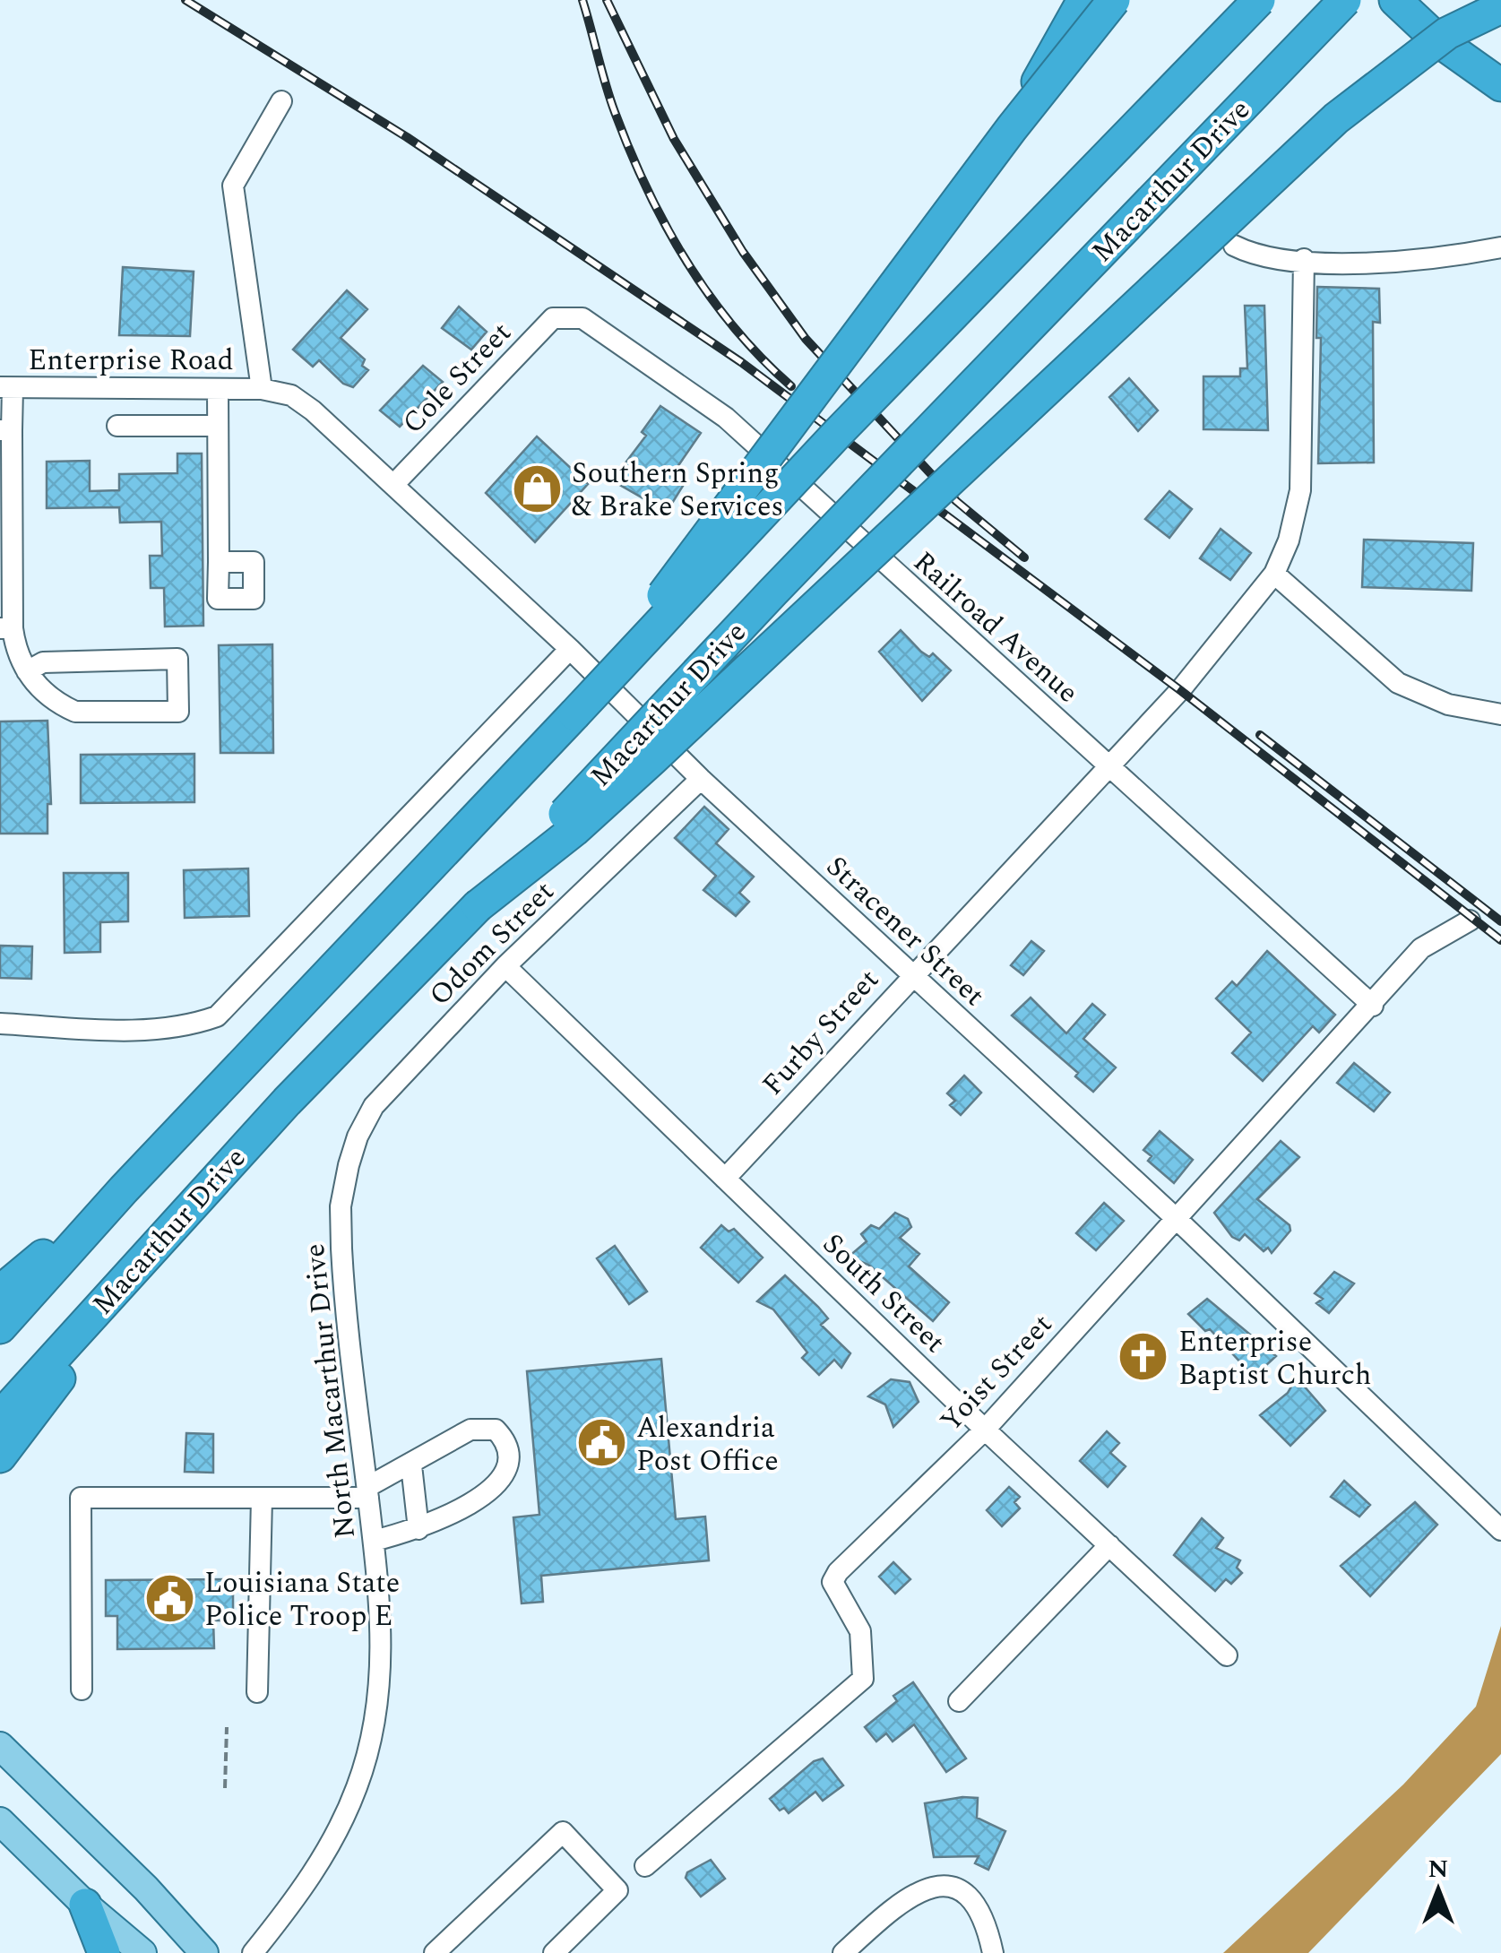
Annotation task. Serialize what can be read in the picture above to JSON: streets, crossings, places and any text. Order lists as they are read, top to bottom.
{
  "streets": {
    "highway": ["Macarthur Drive"],
    "street": [
      "Enterprise Road",
      "Cole Street",
      "Railroad Avenue",
      "Stracener Street",
      "Odom Street",
      "Furby Street",
      "South Street",
      "Yoist Street",
      "North Macarthur Drive"
    ]
  },
  "crossings": [
    ["Enterprise Road", "Stracener Street"],
    ["Cole Street", "Railroad Avenue"],
    ["Cole Street", "Stracener Street"],
    ["Railroad Avenue", "Furby Street"],
    ["Railroad Avenue", "Yoist Street"],
    ["Stracener Street", "Odom Street"],
    ["Stracener Street", "Furby Street"],
    ["Stracener Street", "Yoist Street"],
    ["Odom Street", "South Street"],
    ["Odom Street", "North Macarthur Drive"],
    ["Furby Street", "South Street"],
    ["South Street", "Yoist Street"]
  ],
  "places": {
    "shop": ["Southern Spring & Brake Services"],
    "church": ["Enterprise Baptist Church"],
    "public building": ["Alexandria Post Office", "Louisiana State Police Troop E"]
  },
  "north": "top"
}
